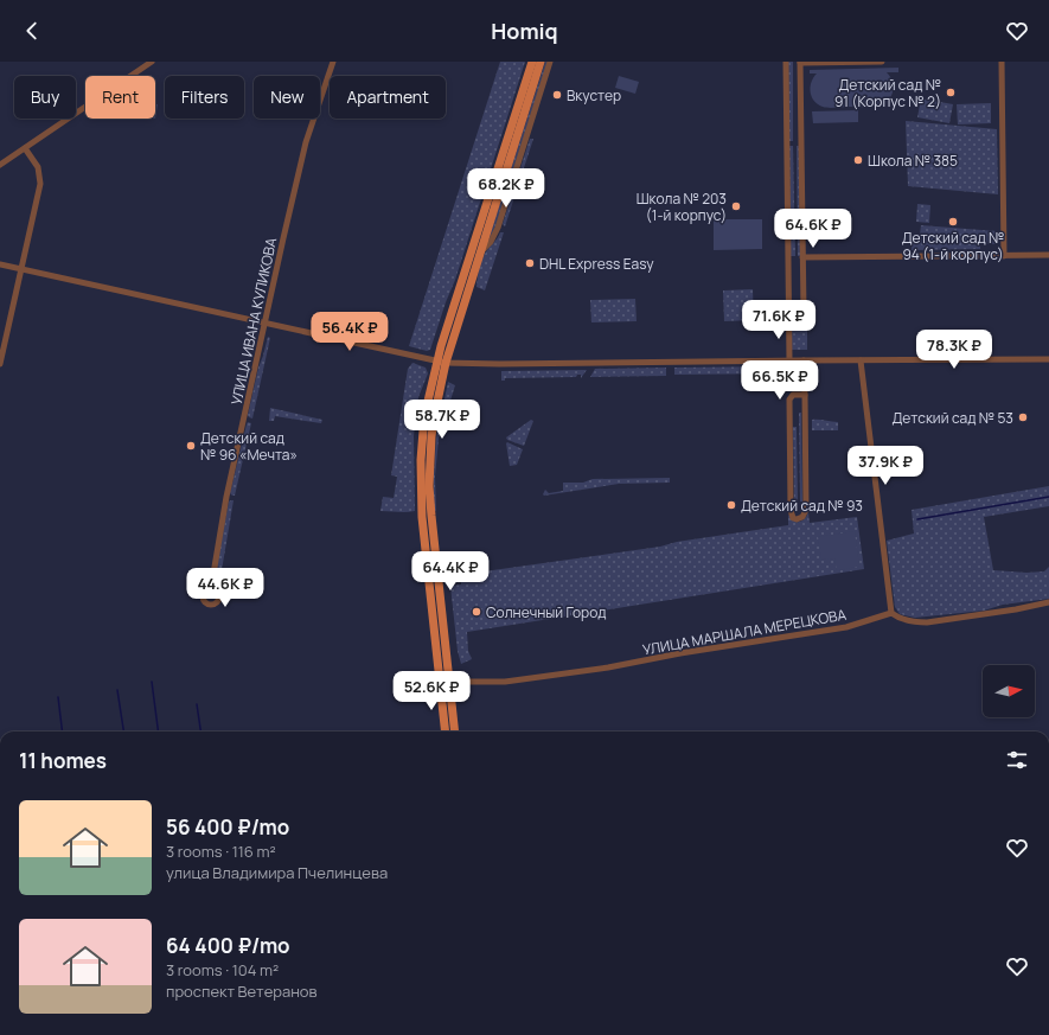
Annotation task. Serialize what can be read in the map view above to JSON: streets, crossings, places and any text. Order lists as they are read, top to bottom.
{
  "streets": {
    "street": ["УЛИЦА ИВАНА КУЛИКОВА", "УЛИЦА МАРШАЛА МЕРЕЦКОВА"]
  },
  "places": [
    "Детский сад № 91 (Корпус № 2)",
    "Вкустер",
    "Школа № 385",
    "Школа № 203 (1-й корпус)",
    "Детский сад № 94 (1-й корпус)",
    "DHL Express Easy",
    "Детский сад № 53",
    "Детский сад № 96 «Мечта»",
    "Детский сад № 93",
    "Солнечный Город"
  ],
  "north": "right",
  "page": {
    "header": "Homiq",
    "chip": [
      "Buy",
      "Rent",
      "Filters",
      "New",
      "Apartment"
    ],
    "price": [
      "68.2K ₽",
      "64.6K ₽",
      "71.6K ₽",
      "56.4K ₽",
      "78.3K ₽",
      "66.5K ₽",
      "58.7K ₽",
      "37.9K ₽",
      "64.4K ₽",
      "44.6K ₽",
      "52.6K ₽"
    ],
    "heading": "11 homes",
    "list": [
      {
        "name": "56 400 ₽/mo",
        "note": "3 rooms · 116 m² · улица Владимира Пчелинцева"
      },
      {
        "name": "64 400 ₽/mo",
        "note": "3 rooms · 104 m² · проспект Ветеранов"
      }
    ]
  }
}
